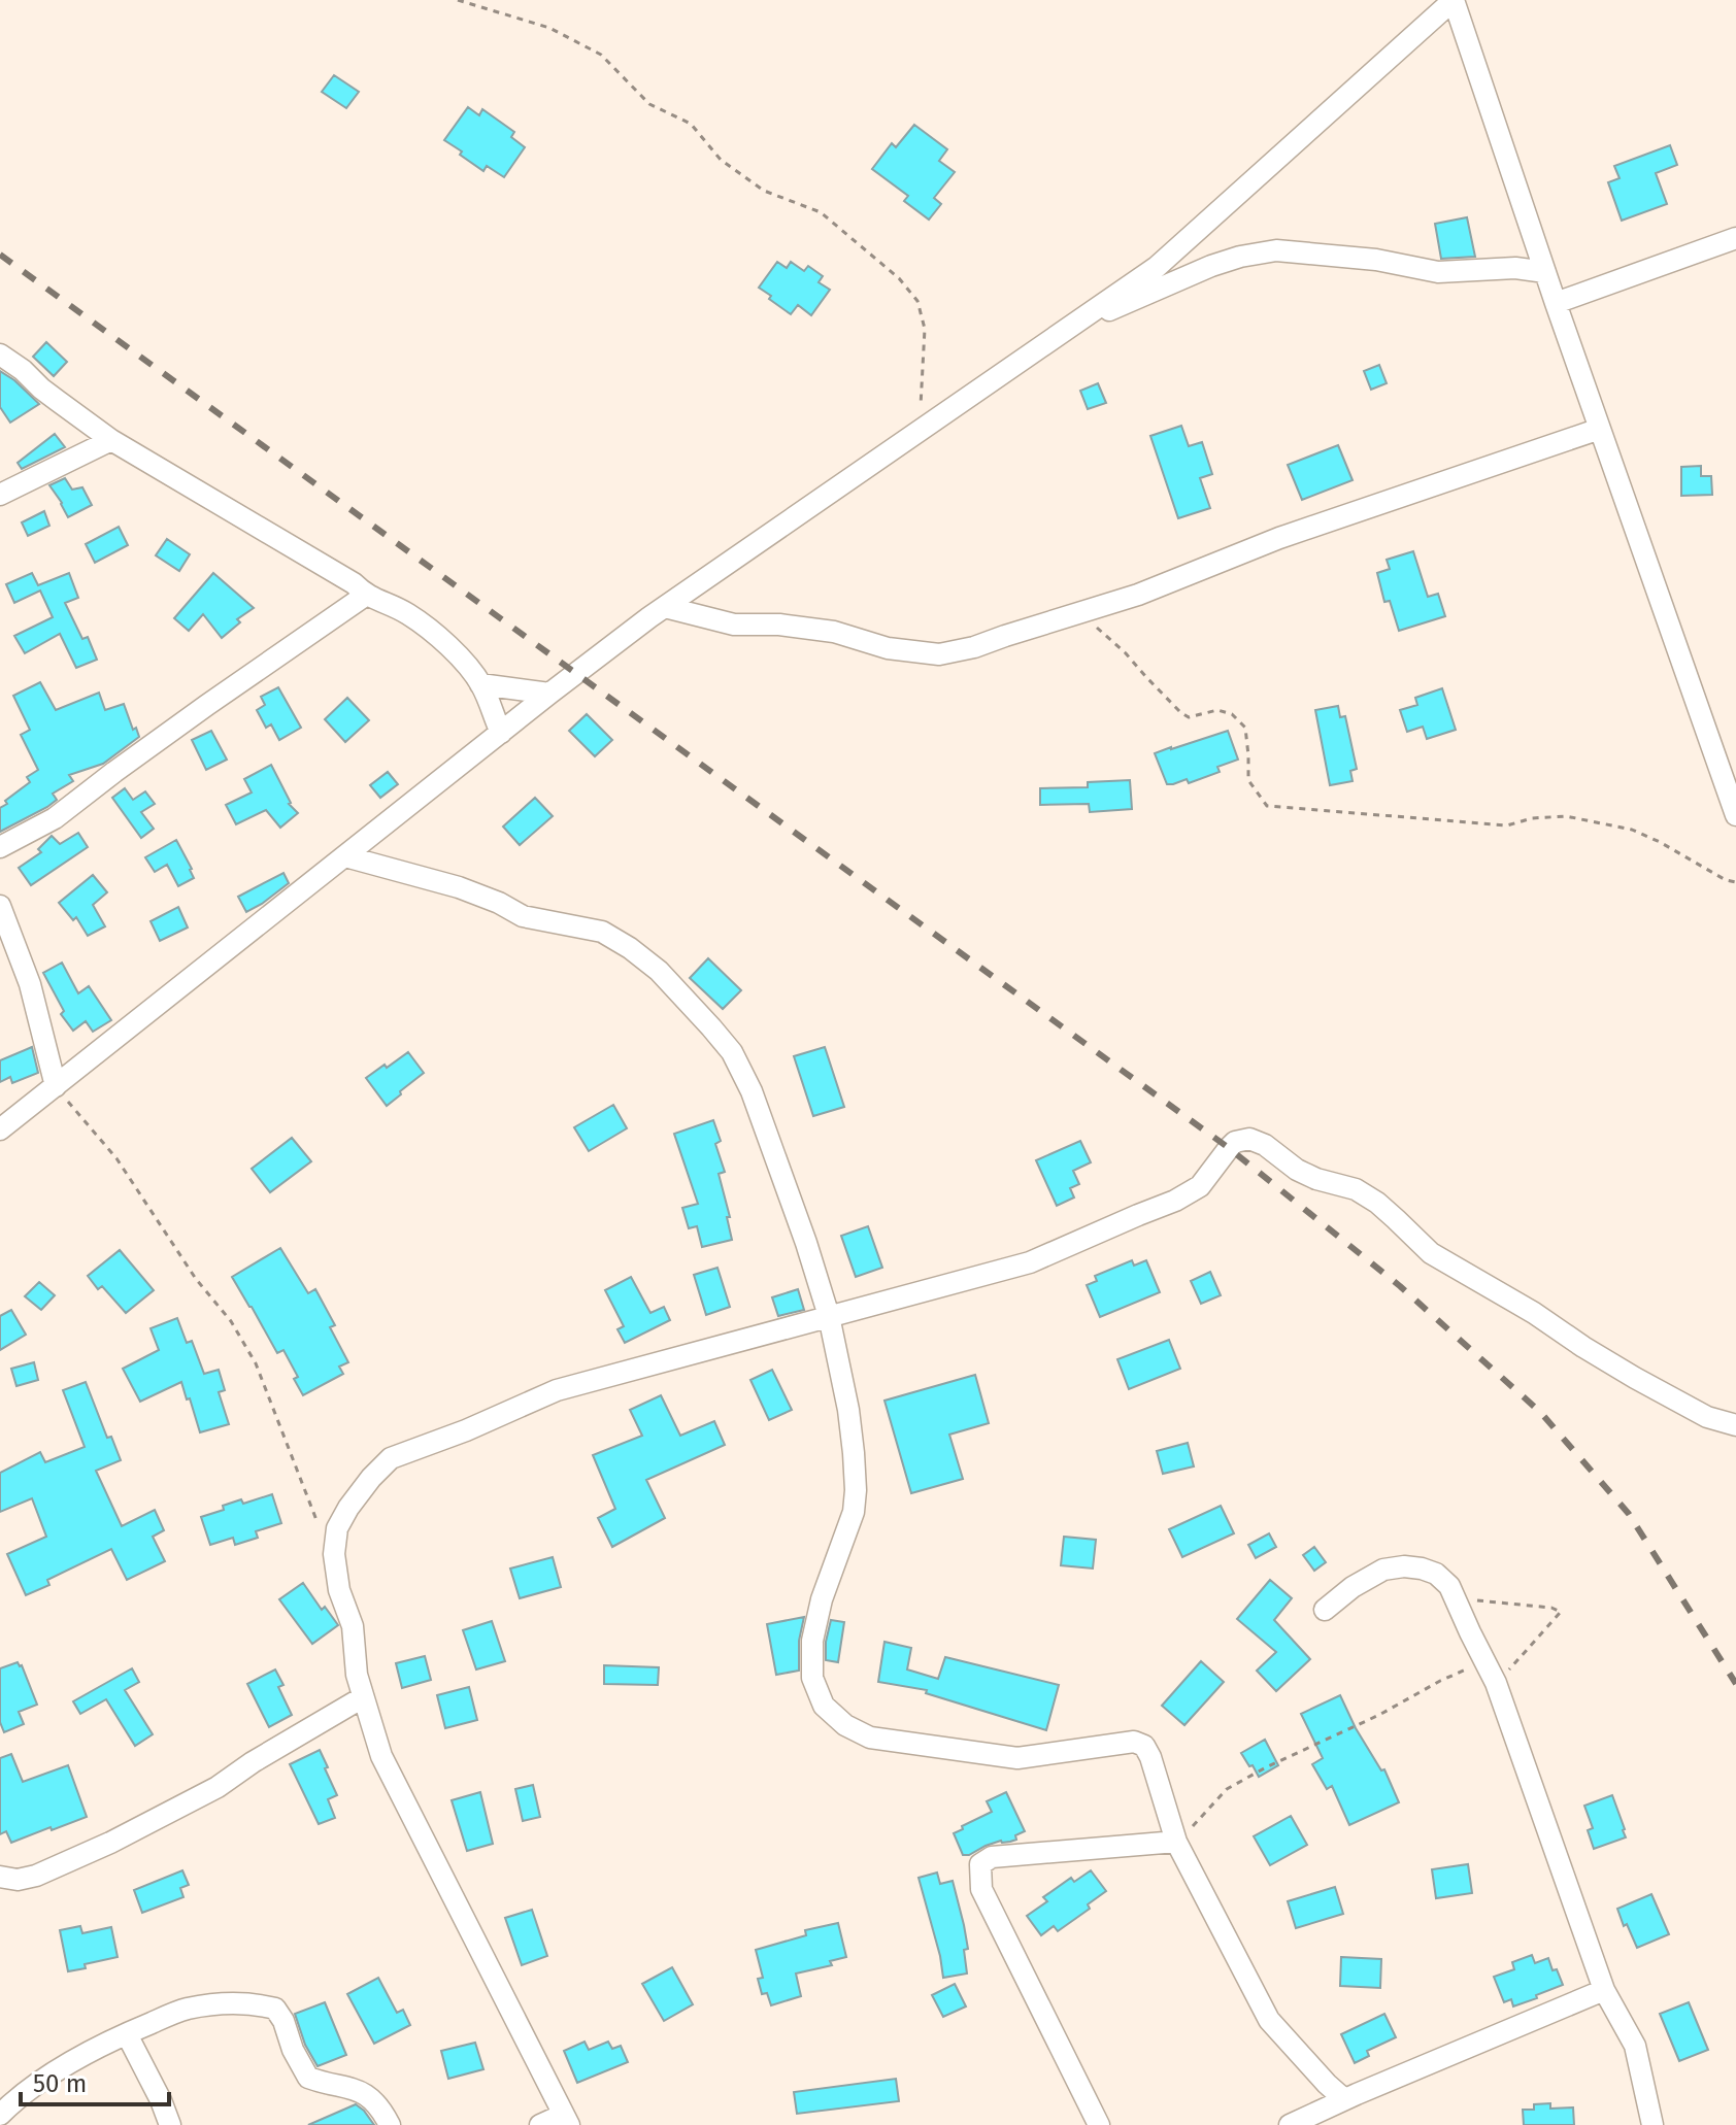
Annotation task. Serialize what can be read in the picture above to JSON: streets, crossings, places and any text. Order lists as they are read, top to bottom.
{
  "scale_bar": "50 m"
}
